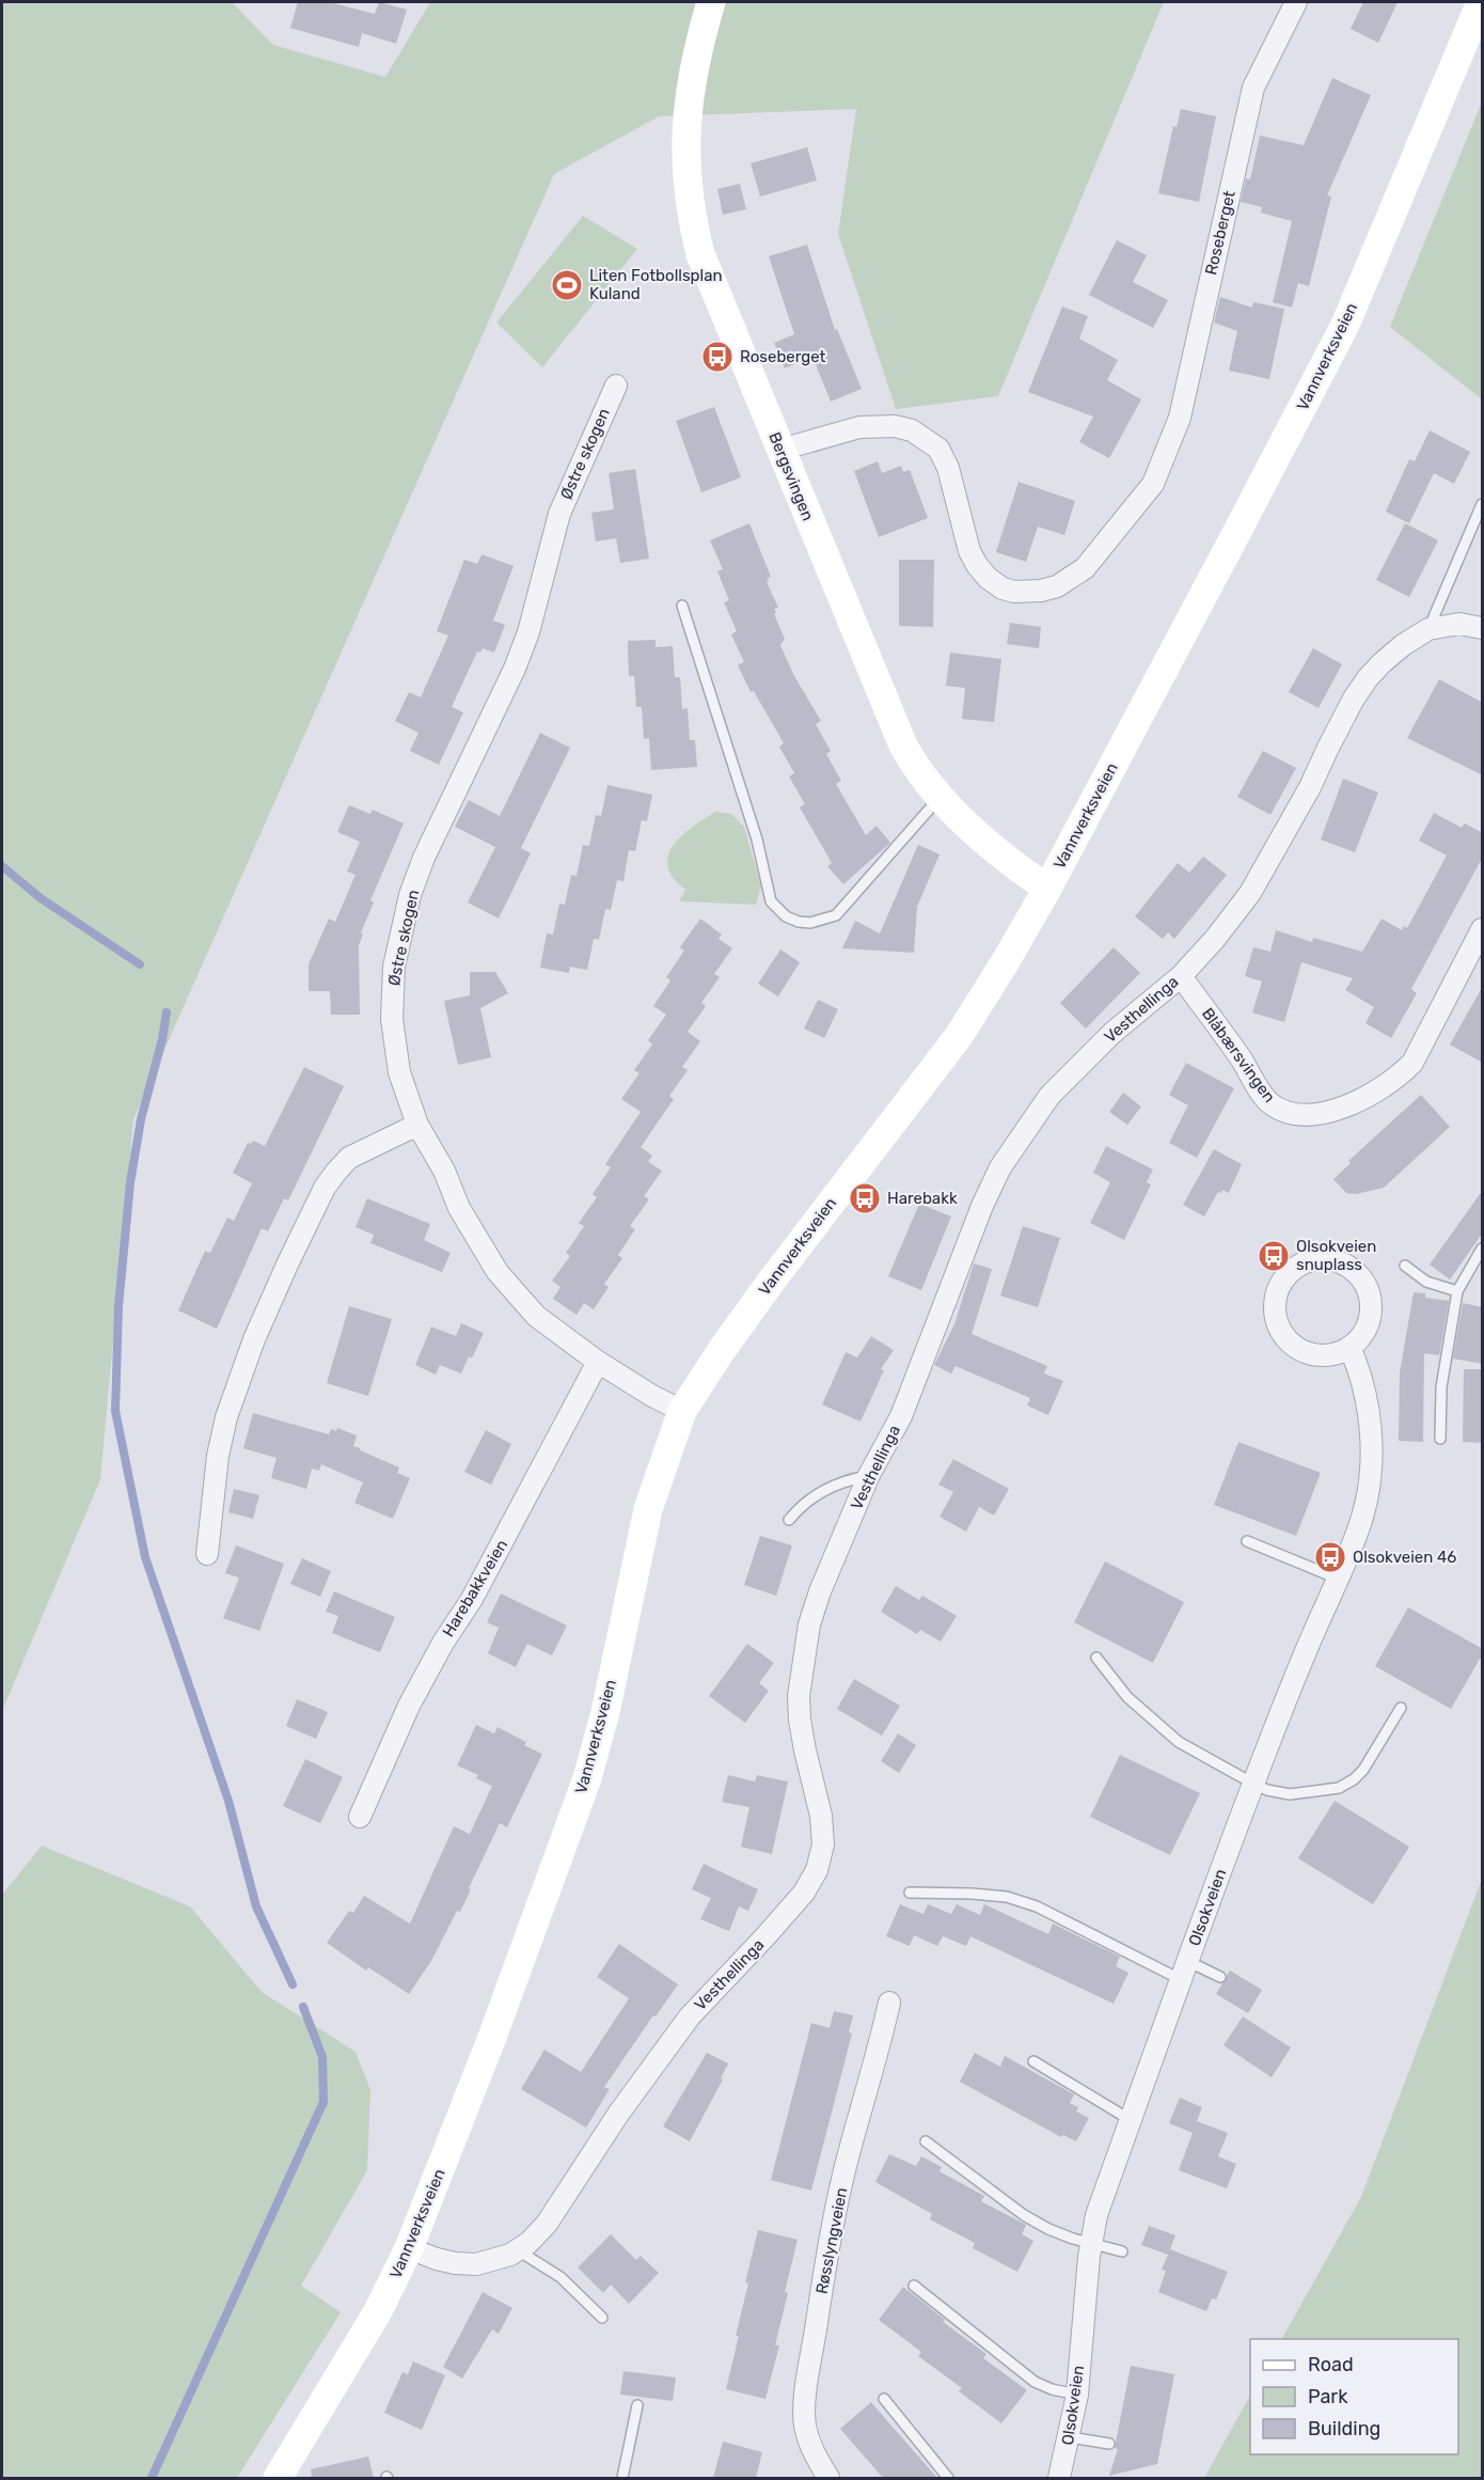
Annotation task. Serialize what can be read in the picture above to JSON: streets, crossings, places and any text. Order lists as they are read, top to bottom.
{
  "streets": {
    "main road": ["Vannverksveien", "Bergsvingen"],
    "street": [
      "Roseberget",
      "Østre skogen",
      "Vesthellinga",
      "Blåbærsvingen",
      "Harebakkveien",
      "Olsokveien",
      "Røsslyngveien"
    ]
  },
  "crossings": [
    ["Roseberget", "Bergsvingen"],
    ["Vannverksveien", "Østre skogen"],
    ["Vannverksveien", "Bergsvingen"],
    ["Vannverksveien", "Vesthellinga"],
    ["Østre skogen", "Harebakkveien"],
    ["Vesthellinga", "Blåbærsvingen"]
  ],
  "places": {
    "sports": ["Liten Fotbollsplan Kuland"],
    "bus stop": [
      "Roseberget",
      "Harebakk",
      "Olsokveien snuplass",
      "Olsokveien 46"
    ]
  },
  "legend": ["Road", "Park", "Building"]
}
